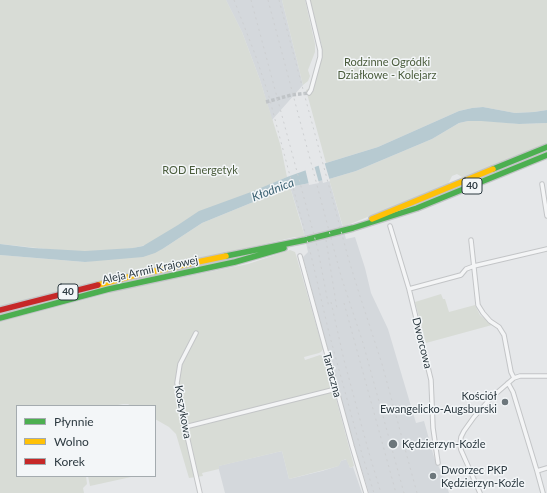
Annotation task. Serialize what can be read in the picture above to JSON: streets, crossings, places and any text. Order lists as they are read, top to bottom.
{
  "streets": {
    "main road": ["40", "Aleja Armii Krajowej"],
    "street": ["Dworcowa", "Tartaczna", "Koszykowa"]
  },
  "water": ["Kłodnica"],
  "parks": ["Rodzinne Ogródki Działkowe - Kolejarz", "ROD Energetyk"],
  "places": ["Kościół Ewangelicko-Augsburski", "Kędzierzyn-Koźle", "Dworzec PKP Kędzierzyn-Koźle"],
  "legend": ["Płynnie", "Wolno", "Korek"]
}
